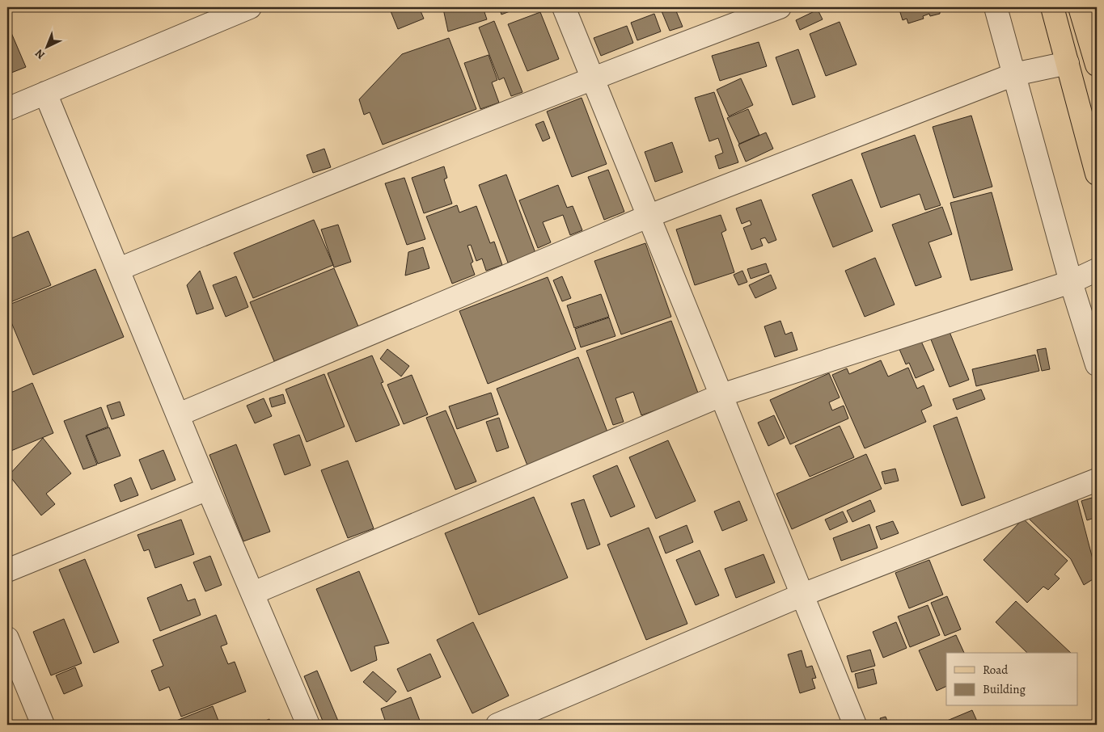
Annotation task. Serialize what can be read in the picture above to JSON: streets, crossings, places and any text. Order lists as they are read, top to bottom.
{
  "legend": ["Road", "Building"],
  "north": "bottom left"
}
